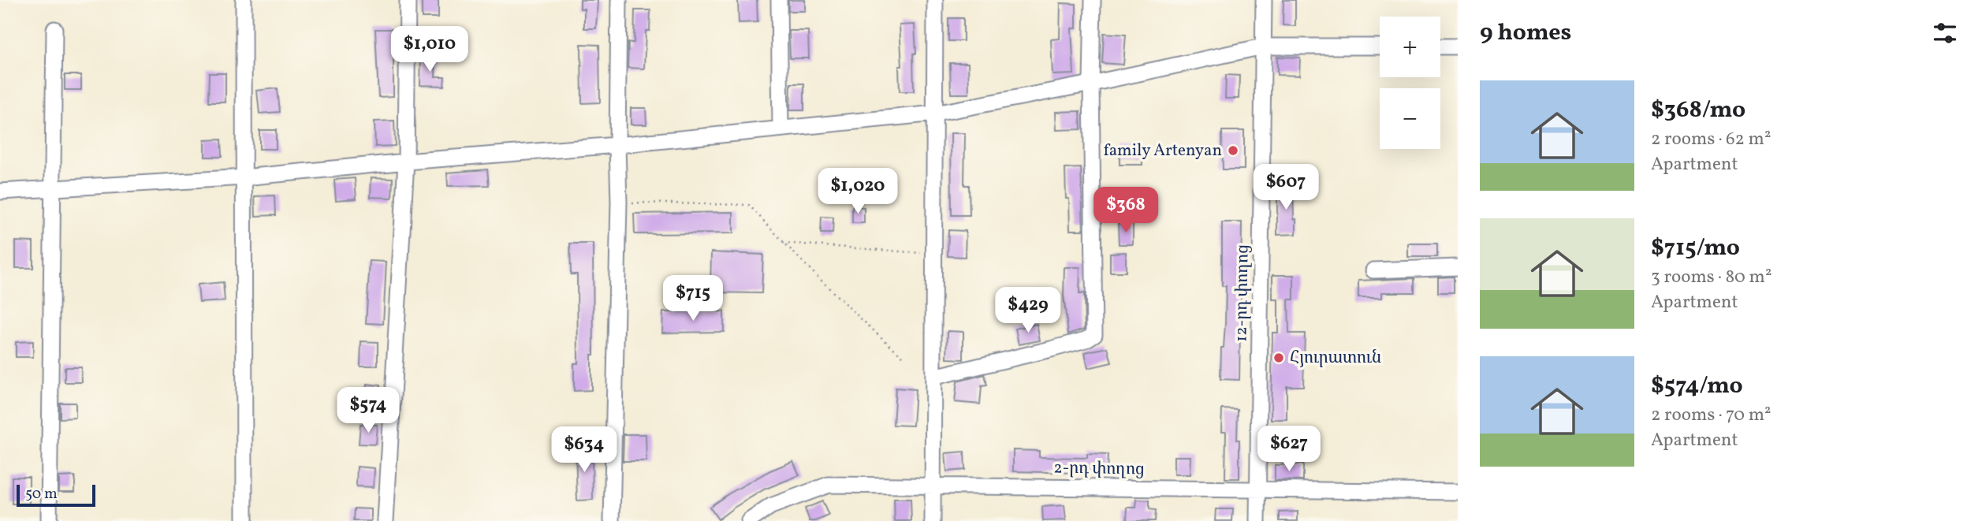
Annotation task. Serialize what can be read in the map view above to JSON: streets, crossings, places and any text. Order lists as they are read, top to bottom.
{
  "streets": {
    "street": ["12-րդ փողոց", "2-րդ փողոց"]
  },
  "crossings": [
    ["12-րդ փողոց", "2-րդ փողոց"]
  ],
  "places": ["family Artenyan", "Հյուրատուն"],
  "scale_bar": "50 m",
  "page": {
    "heading": "9 homes",
    "map_buttons": ["+", "−"],
    "price": [
      "$1,010",
      "$607",
      "$1,020",
      "$368",
      "$715",
      "$429",
      "$574",
      "$627",
      "$634"
    ],
    "list": [
      {
        "name": "$368/mo",
        "note": "2 rooms · 62 m² · Apartment"
      },
      {
        "name": "$715/mo",
        "note": "3 rooms · 80 m² · Apartment"
      },
      {
        "name": "$574/mo",
        "note": "2 rooms · 70 m² · Apartment"
      }
    ],
    "scale": "50 m"
  }
}
